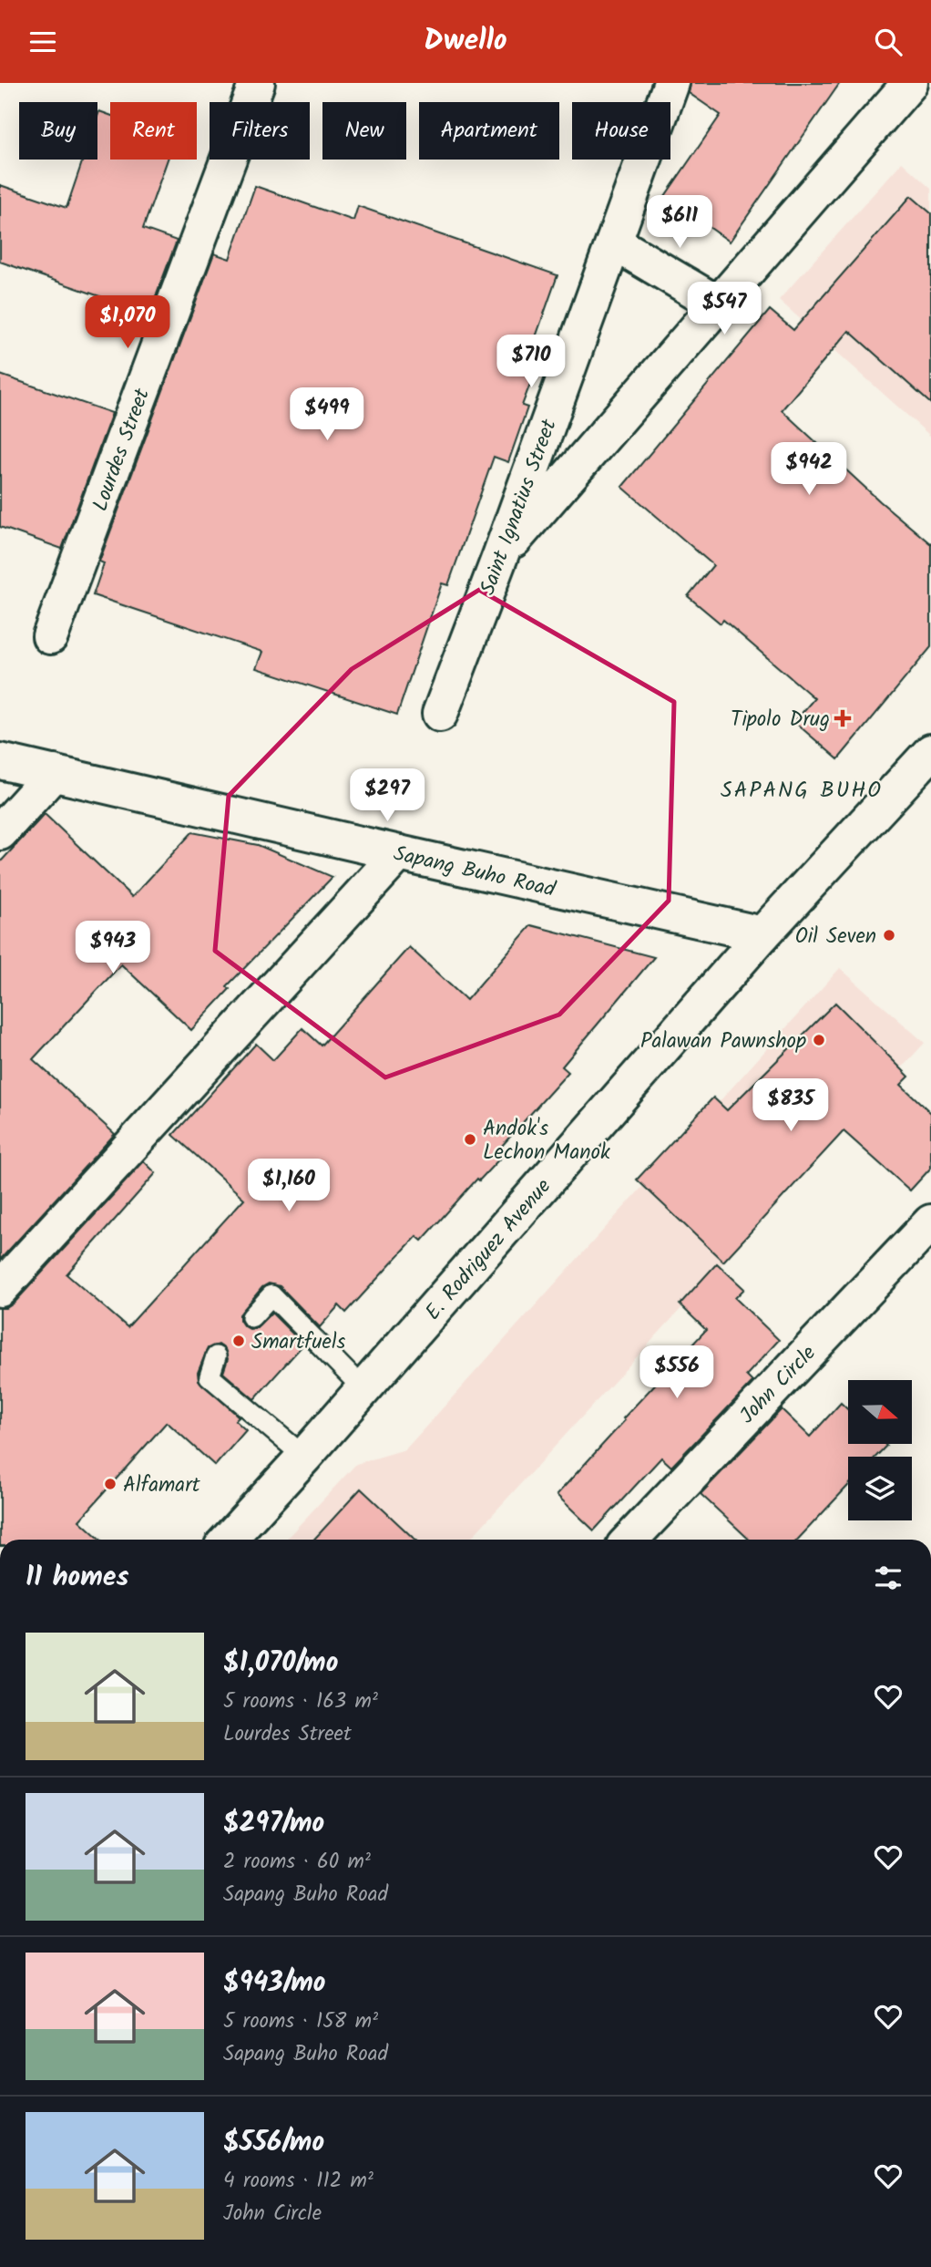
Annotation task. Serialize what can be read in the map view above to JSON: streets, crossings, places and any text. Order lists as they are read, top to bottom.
{
  "streets": {
    "street": [
      "Lourdes Street",
      "Saint Ignatius Street",
      "Sapang Buho Road",
      "E. Rodriguez Avenue",
      "John Circle"
    ]
  },
  "crossings": [
    ["Sapang Buho Road", "E. Rodriguez Avenue"]
  ],
  "districts": ["SAPANG BUHO"],
  "places": {
    "health": ["Tipolo Drug"],
    "other": [
      "Oil Seven",
      "Palawan Pawnshop",
      "Andok's Lechon Manok",
      "Smartfuels",
      "Alfamart"
    ]
  },
  "north": "right",
  "page": {
    "header": "Dwello",
    "chip": [
      "Buy",
      "Rent",
      "Filters",
      "New",
      "Apartment",
      "House"
    ],
    "price": [
      "$611",
      "$547",
      "$1,070",
      "$710",
      "$499",
      "$942",
      "$297",
      "$943",
      "$835",
      "$1,160",
      "$556"
    ],
    "heading": "11 homes",
    "list": [
      {
        "name": "$1,070/mo",
        "note": "5 rooms · 163 m² · Lourdes Street"
      },
      {
        "name": "$297/mo",
        "note": "2 rooms · 60 m² · Sapang Buho Road"
      },
      {
        "name": "$943/mo",
        "note": "5 rooms · 158 m² · Sapang Buho Road"
      },
      {
        "name": "$556/mo",
        "note": "4 rooms · 112 m² · John Circle"
      }
    ]
  }
}
